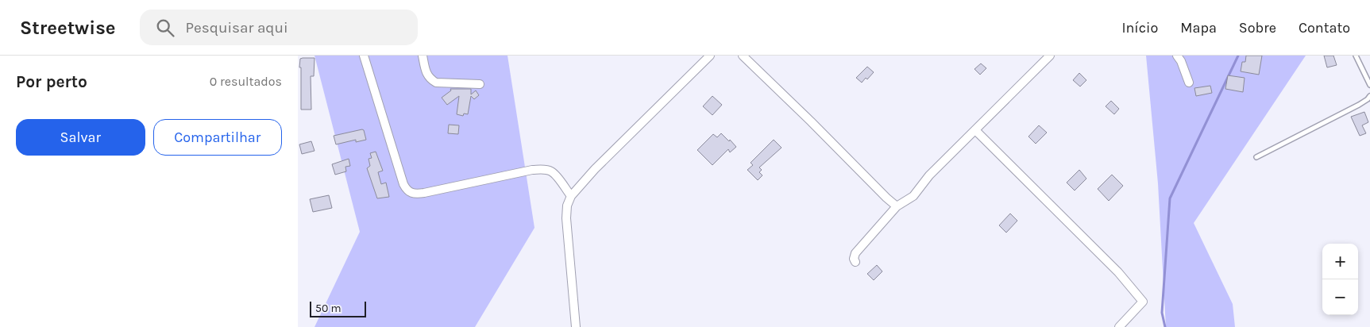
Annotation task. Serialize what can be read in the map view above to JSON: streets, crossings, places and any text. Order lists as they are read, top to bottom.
{
  "scale_bar": "50 m",
  "page": {
    "header": "Streetwise",
    "search": "Pesquisar aqui",
    "nav": [
      "Início",
      "Mapa",
      "Sobre",
      "Contato"
    ],
    "heading": ["Por perto", "0 resultados"],
    "buttons": ["Salvar", "Compartilhar"],
    "map_buttons": ["+", "−"],
    "scale": "50 m"
  }
}
